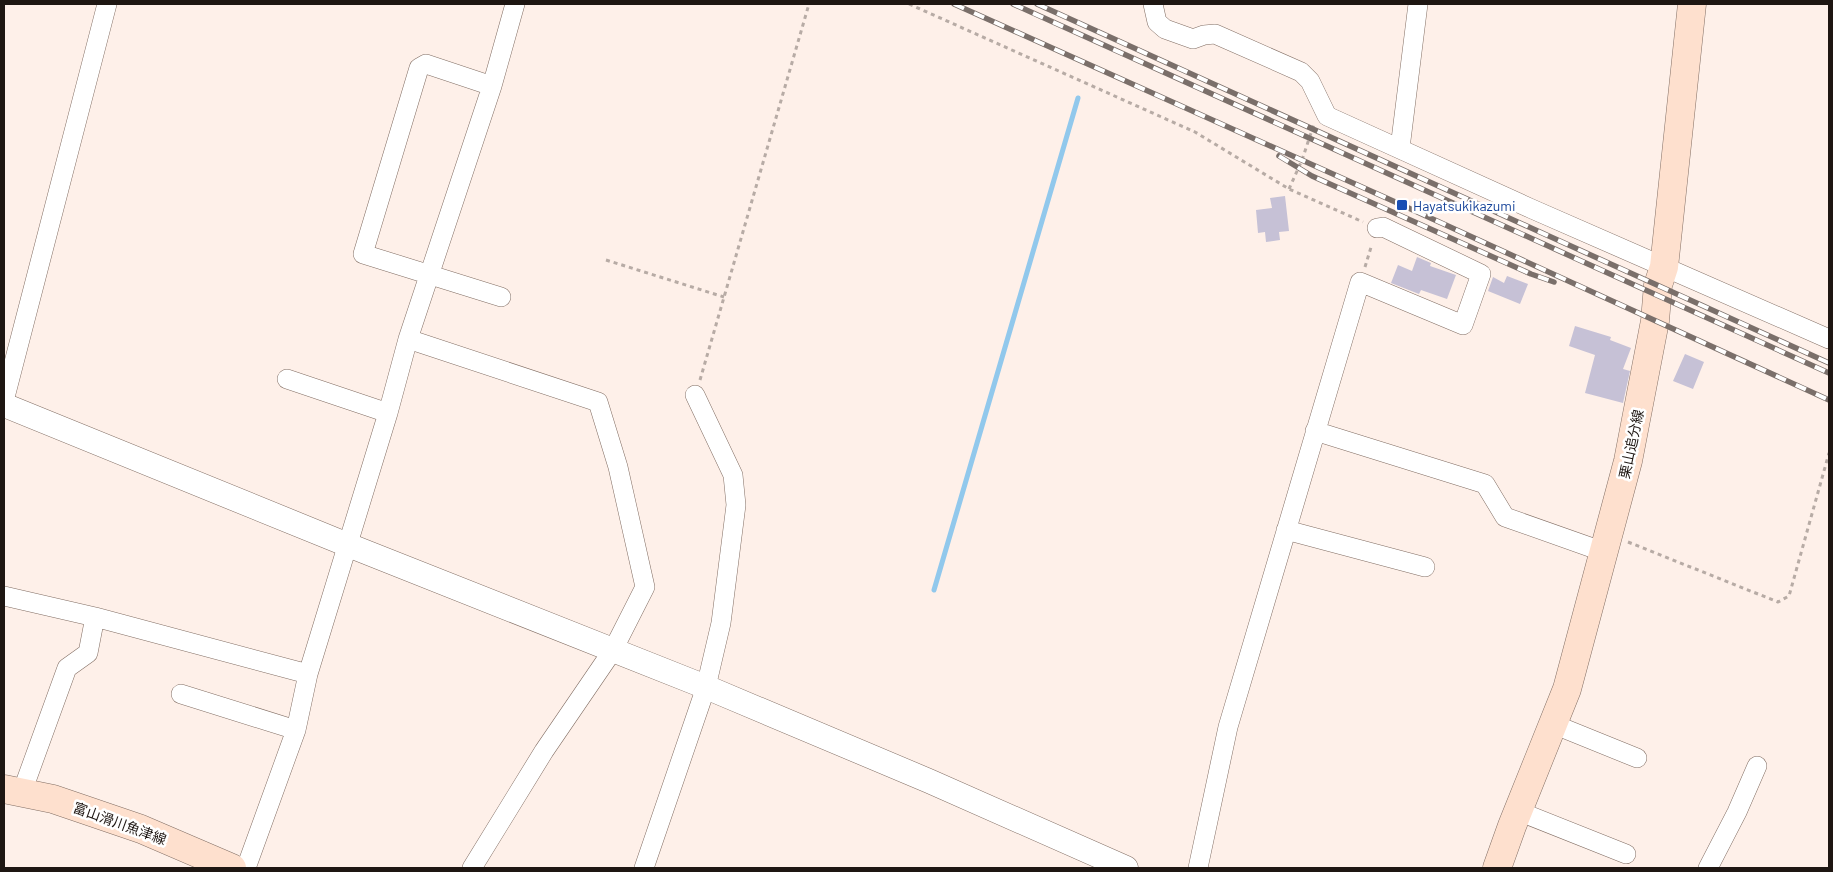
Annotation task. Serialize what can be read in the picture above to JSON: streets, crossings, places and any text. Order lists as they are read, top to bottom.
{
  "streets": {
    "main road": ["栗山追分線", "富山滑川魚津線"]
  },
  "places": {
    "transit": ["Hayatsukikazumi"]
  }
}
